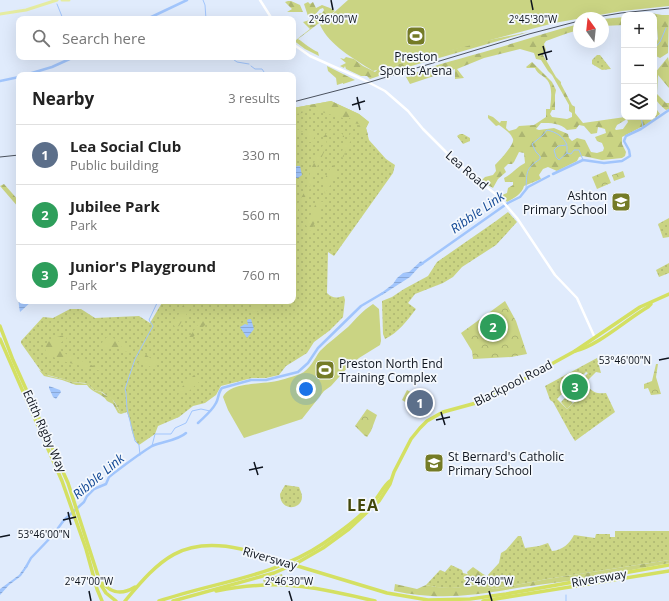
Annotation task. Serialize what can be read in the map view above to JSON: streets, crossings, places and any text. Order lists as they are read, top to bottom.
{
  "streets": {
    "highway": ["Blackpool Road", "Edith Rigby Way", "Riversway"],
    "street": ["Lea Road"]
  },
  "crossings": [
    ["Lea Road", "Blackpool Road"],
    ["Blackpool Road", "Riversway"]
  ],
  "districts": ["LEA"],
  "water": ["Ribble Link"],
  "places": {
    "sports": ["Preston Sports Arena", "Preston North End Training Complex"],
    "school or university": ["Ashton Primary School", "St Bernard's Catholic Primary School"]
  },
  "north": "top",
  "page": {
    "map_buttons": ["+", "−"],
    "search": "Search here",
    "heading": ["Nearby", "3 results"],
    "list": [
      {
        "mark": "1",
        "name": "Lea Social Club",
        "note": "Public building",
        "value": "330 m"
      },
      {
        "mark": "2",
        "name": "Jubilee Park",
        "note": "Park",
        "value": "560 m"
      },
      {
        "mark": "3",
        "name": "Junior's Playground",
        "note": "Park",
        "value": "760 m"
      }
    ],
    "pins": ["2", "3", "1"]
  },
  "coordinates": [
    "2°45'30\"W",
    "2°46'00\"W",
    "53°46'00\"N",
    "2°47'00\"W",
    "2°46'30\"W"
  ]
}
